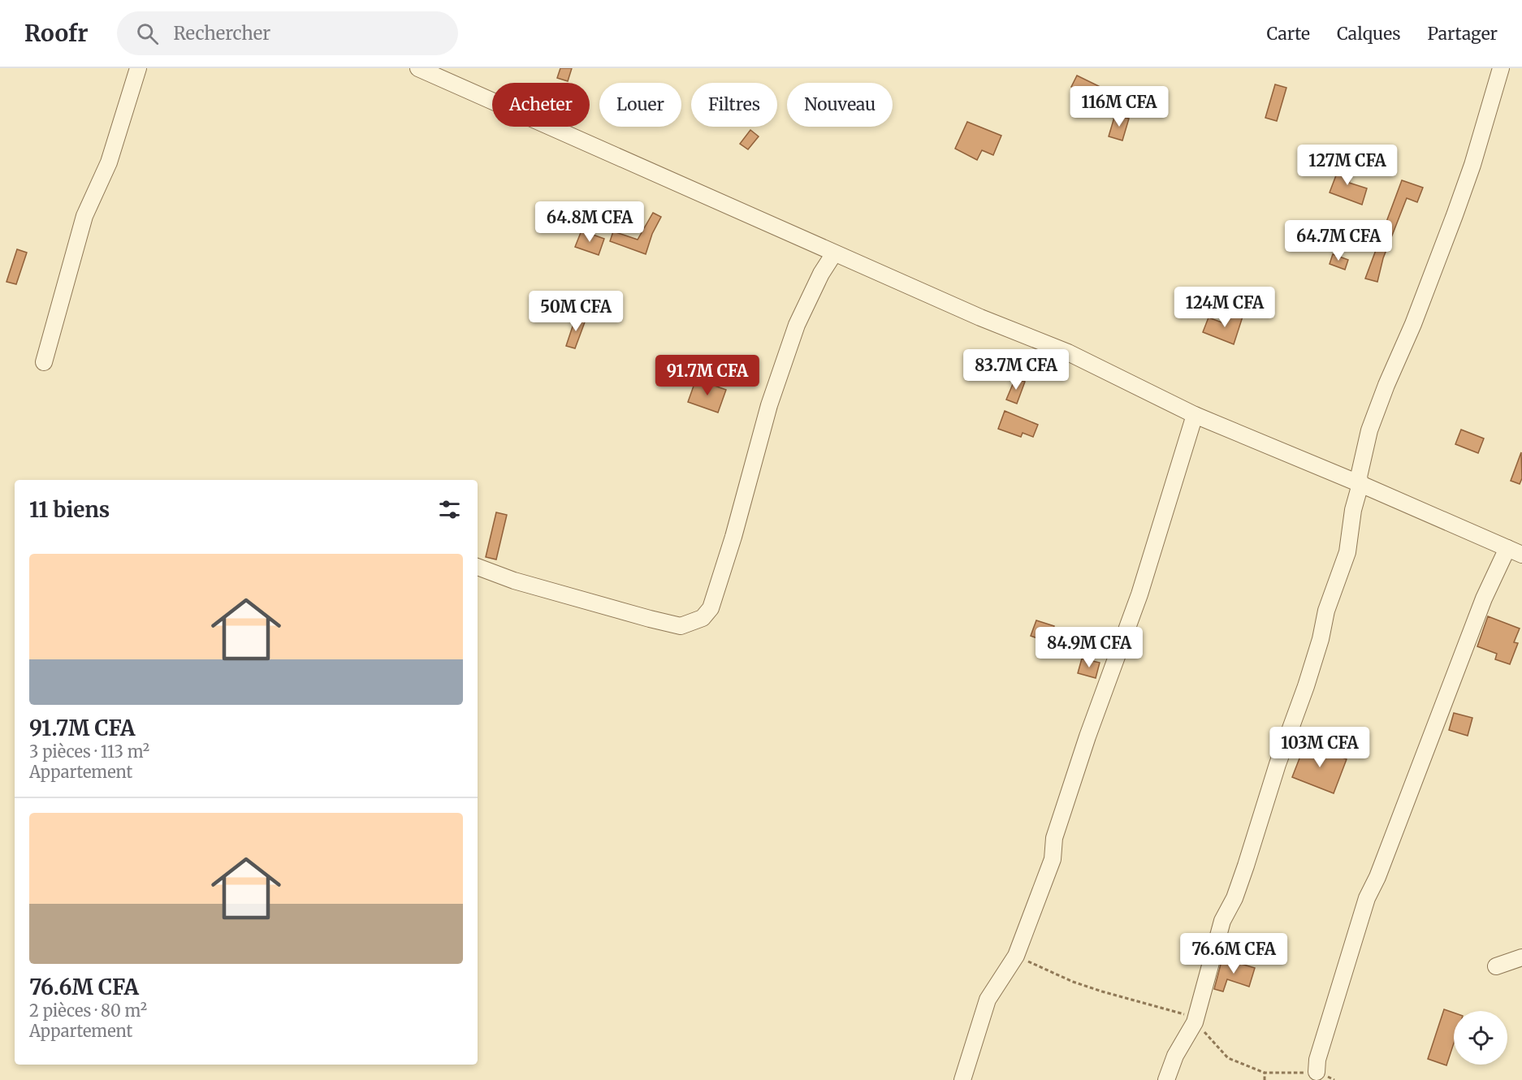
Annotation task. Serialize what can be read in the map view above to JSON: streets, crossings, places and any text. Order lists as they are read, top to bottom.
{
  "page": {
    "header": "Roofr",
    "search": "Rechercher",
    "nav": ["Carte", "Calques", "Partager"],
    "chip": [
      "Acheter",
      "Louer",
      "Filtres",
      "Nouveau"
    ],
    "price": [
      "116M CFA",
      "127M CFA",
      "64.8M CFA",
      "64.7M CFA",
      "124M CFA",
      "50M CFA",
      "83.7M CFA",
      "91.7M CFA",
      "84.9M CFA",
      "103M CFA",
      "76.6M CFA"
    ],
    "heading": "11 biens",
    "list": [
      {
        "name": "91.7M CFA",
        "note": "3 pièces · 113 m² · Appartement"
      },
      {
        "name": "76.6M CFA",
        "note": "2 pièces · 80 m² · Appartement"
      }
    ]
  }
}
